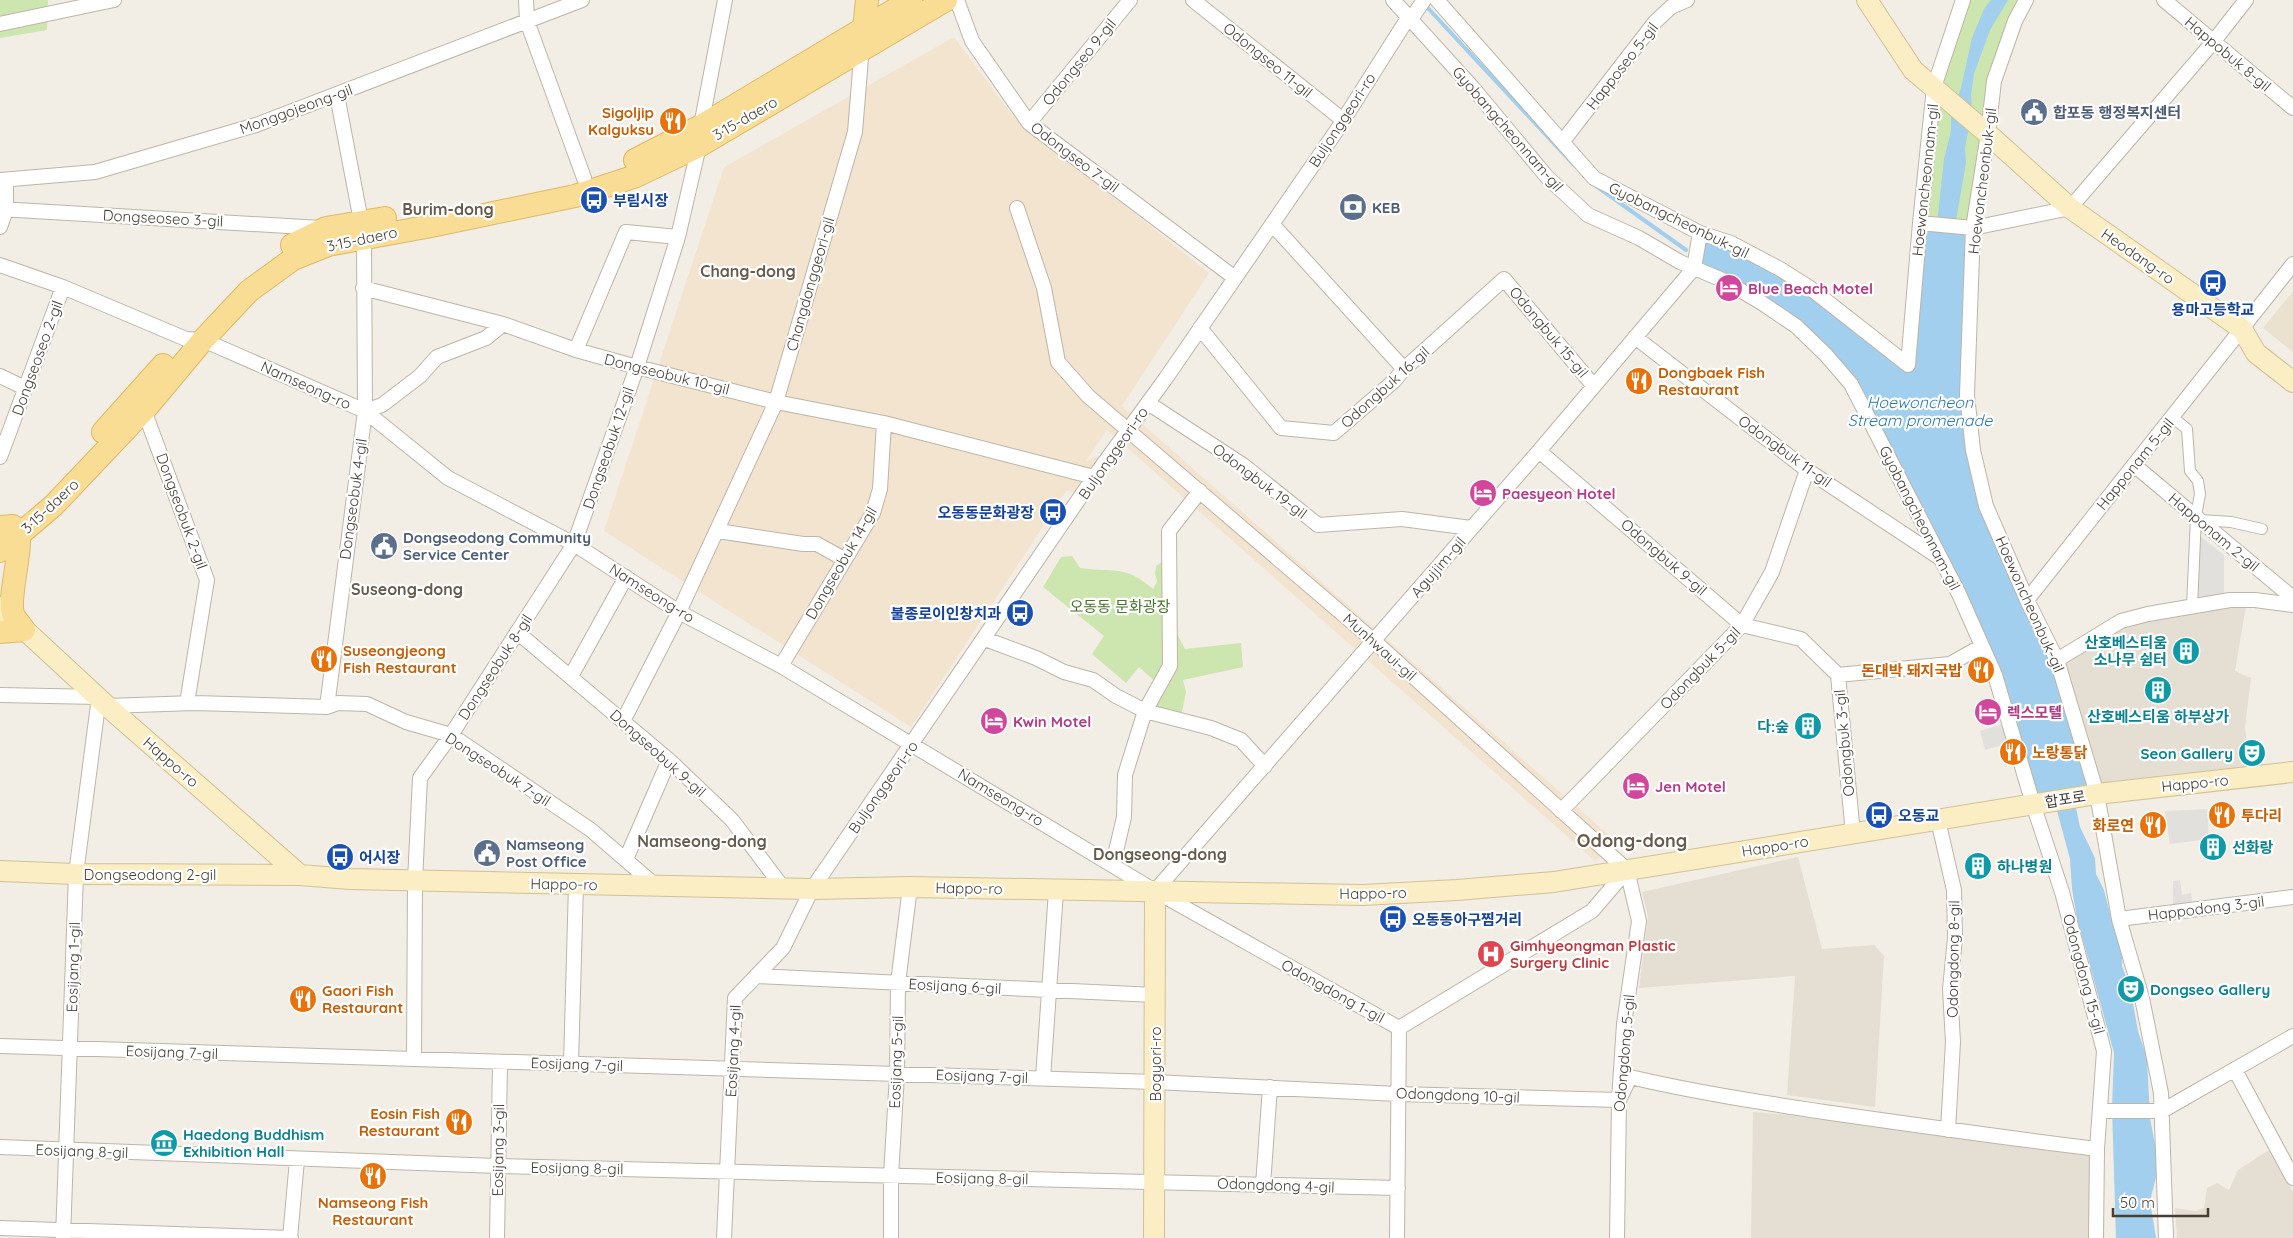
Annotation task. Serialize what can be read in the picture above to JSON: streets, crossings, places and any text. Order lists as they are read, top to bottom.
{
  "streets": {
    "main road": [
      "3·15-daero",
      "Heodang-ro",
      "Happo-ro",
      "합포로",
      "Dongseodong 2-gil",
      "Bogyori-ro"
    ],
    "street": [
      "Happobuk 8-gil",
      "Odongseo 11-gil",
      "Odongseo 9-gil",
      "Happoseo 5-gil",
      "Monggojeong-gil",
      "Buljonggeori-ro",
      "Gyobangcheonnam-gil",
      "Odongseo 7-gil",
      "Hoewoncheonnam-gil",
      "Hoewoncheonbuk-gil",
      "Dongseoseo 3-gil",
      "Gyobangcheonbuk-gil",
      "Changdonggeori-gil",
      "Odongbuk 15-gil",
      "Dongseoseo 2-gil",
      "Dongseobuk 10-gil",
      "Namseong-ro",
      "Odongbuk 16-gil",
      "Dongseobuk 12-gil",
      "Odongbuk 11-gil",
      "Happonam 5-gil",
      "Odongbuk 19-gil",
      "Dongseobuk 4-gil",
      "Dongseobuk 2-gil",
      "Happonam 2-gil",
      "Odongbuk 9-gil",
      "Dongseobuk 14-gil",
      "Agujjim-gil",
      "Munhwaui-gil",
      "Dongseobuk 8-gil",
      "Odongbuk 5-gil",
      "Odongbuk 3-gil",
      "Dongseobuk 9-gil",
      "Dongseobuk 7-gil",
      "Happodong 3-gil",
      "Odongdong 8-gil",
      "Eosijang 1-gil",
      "Odongdong 15-gil",
      "Eosijang 6-gil",
      "Odongdong 1-gil",
      "Eosijang 4-gil",
      "Eosijang 7-gil",
      "Odongdong 5-gil",
      "Eosijang 5-gil",
      "Odongdong 10-gil",
      "Eosijang 3-gil",
      "Eosijang 8-gil",
      "Odongdong 4-gil"
    ]
  },
  "crossings": [
    ["Odongseo 11-gil", "Buljonggeori-ro"],
    ["Odongseo 9-gil", "Odongseo 7-gil"],
    ["Happoseo 5-gil", "Gyobangcheonbuk-gil"],
    ["3·15-daero", "Dongseoseo 3-gil"],
    ["3·15-daero", "Changdonggeori-gil"],
    ["3·15-daero", "Namseong-ro"],
    ["3·15-daero", "Dongseobuk 12-gil"],
    ["3·15-daero", "Dongseobuk 2-gil"],
    ["Buljonggeori-ro", "Gyobangcheonnam-gil"],
    ["Buljonggeori-ro", "Odongseo 7-gil"],
    ["Buljonggeori-ro", "Dongseobuk 10-gil"],
    ["Buljonggeori-ro", "Namseong-ro"],
    ["Buljonggeori-ro", "Odongbuk 16-gil"],
    ["Buljonggeori-ro", "Odongbuk 19-gil"],
    ["Buljonggeori-ro", "Munhwaui-gil"],
    ["Buljonggeori-ro", "Happo-ro"],
    ["Buljonggeori-ro", "Eosijang 4-gil"],
    ["Gyobangcheonnam-gil", "Odongbuk 11-gil"],
    ["Gyobangcheonnam-gil", "Agujjim-gil"],
    ["Gyobangcheonnam-gil", "Happo-ro"],
    ["Gyobangcheonnam-gil", "합포로"],
    ["Gyobangcheonnam-gil", "Odongdong 15-gil"],
    ["Hoewoncheonnam-gil", "Gyobangcheonbuk-gil"],
    ["Hoewoncheonnam-gil", "Heodang-ro"],
    ["Hoewoncheonbuk-gil", "Heodang-ro"],
    ["Hoewoncheonbuk-gil", "Happonam 5-gil"],
    ["Hoewoncheonbuk-gil", "Happo-ro"],
    ["Hoewoncheonbuk-gil", "합포로"],
    ["Hoewoncheonbuk-gil", "Happodong 3-gil"],
    ["Heodang-ro", "Happonam 5-gil"],
    ["Changdonggeori-gil", "Dongseobuk 10-gil"],
    ["Changdonggeori-gil", "Namseong-ro"],
    ["Changdonggeori-gil", "Dongseobuk 9-gil"],
    ["Odongbuk 15-gil", "Odongbuk 16-gil"],
    ["Odongbuk 15-gil", "Agujjim-gil"],
    ["Dongseoseo 2-gil", "Namseong-ro"],
    ["Dongseobuk 10-gil", "Dongseobuk 12-gil"],
    ["Dongseobuk 10-gil", "Dongseobuk 14-gil"],
    ["Namseong-ro", "Dongseobuk 12-gil"],
    ["Namseong-ro", "Dongseobuk 4-gil"],
    ["Namseong-ro", "Dongseobuk 14-gil"],
    ["Namseong-ro", "Agujjim-gil"],
    ["Namseong-ro", "Dongseobuk 8-gil"],
    ["Namseong-ro", "Happo-ro"],
    ["Namseong-ro", "Odongdong 1-gil"],
    ["Namseong-ro", "Bogyori-ro"],
    ["Dongseobuk 12-gil", "Dongseobuk 8-gil"],
    ["Odongbuk 11-gil", "Agujjim-gil"],
    ["Odongbuk 11-gil", "Odongbuk 5-gil"],
    ["Happonam 5-gil", "Happonam 2-gil"],
    ["Odongbuk 19-gil", "Agujjim-gil"],
    ["Dongseobuk 4-gil", "Dongseobuk 7-gil"],
    ["Dongseobuk 2-gil", "Dongseobuk 7-gil"],
    ["Odongbuk 9-gil", "Agujjim-gil"],
    ["Odongbuk 9-gil", "Odongbuk 5-gil"],
    ["Odongbuk 9-gil", "Odongbuk 3-gil"],
    ["Agujjim-gil", "Munhwaui-gil"],
    ["Agujjim-gil", "Happo-ro"],
    ["Agujjim-gil", "Odongdong 1-gil"],
    ["Agujjim-gil", "Bogyori-ro"],
    ["Munhwaui-gil", "Odongbuk 5-gil"],
    ["Munhwaui-gil", "Happo-ro"],
    ["Munhwaui-gil", "Odongdong 1-gil"],
    ["Munhwaui-gil", "Odongdong 5-gil"],
    ["Dongseobuk 8-gil", "Dongseobuk 9-gil"],
    ["Dongseobuk 8-gil", "Happo-ro"],
    ["Dongseobuk 8-gil", "Dongseobuk 7-gil"],
    ["Dongseobuk 8-gil", "Eosijang 7-gil"],
    ["Odongbuk 5-gil", "Odongbuk 3-gil"],
    ["Odongbuk 3-gil", "Happo-ro"],
    ["Dongseobuk 9-gil", "Happo-ro"],
    ["Happo-ro", "Dongseobuk 7-gil"],
    ["Happo-ro", "합포로"],
    ["Happo-ro", "Dongseodong 2-gil"],
    ["Happo-ro", "Odongdong 8-gil"],
    ["Happo-ro", "Eosijang 1-gil"],
    ["Happo-ro", "Odongdong 15-gil"],
    ["Happo-ro", "Odongdong 1-gil"],
    ["Happo-ro", "Eosijang 4-gil"],
    ["Happo-ro", "Odongdong 5-gil"],
    ["Happo-ro", "Eosijang 5-gil"],
    ["Happo-ro", "Bogyori-ro"],
    ["Dongseobuk 7-gil", "Eosijang 1-gil"],
    ["합포로", "Odongdong 15-gil"],
    ["Dongseodong 2-gil", "Eosijang 1-gil"],
    ["Eosijang 1-gil", "Eosijang 7-gil"],
    ["Eosijang 1-gil", "Eosijang 8-gil"],
    ["Eosijang 6-gil", "Eosijang 4-gil"],
    ["Eosijang 6-gil", "Eosijang 5-gil"],
    ["Eosijang 6-gil", "Bogyori-ro"],
    ["Odongdong 1-gil", "Odongdong 5-gil"],
    ["Odongdong 1-gil", "Bogyori-ro"],
    ["Eosijang 4-gil", "Eosijang 7-gil"],
    ["Eosijang 4-gil", "Eosijang 8-gil"],
    ["Eosijang 7-gil", "Eosijang 5-gil"],
    ["Eosijang 7-gil", "Bogyori-ro"],
    ["Eosijang 7-gil", "Odongdong 10-gil"],
    ["Eosijang 7-gil", "Eosijang 3-gil"],
    ["Odongdong 5-gil", "Odongdong 10-gil"],
    ["Eosijang 5-gil", "Eosijang 8-gil"],
    ["Bogyori-ro", "Odongdong 10-gil"],
    ["Bogyori-ro", "Eosijang 8-gil"],
    ["Bogyori-ro", "Odongdong 4-gil"],
    ["Eosijang 3-gil", "Eosijang 8-gil"],
    ["Eosijang 8-gil", "Odongdong 4-gil"]
  ],
  "districts": [
    "Burim-dong",
    "Chang-dong",
    "Suseong-dong",
    "Odong-dong",
    "Namseong-dong",
    "Dongseong-dong"
  ],
  "water": ["Hoewoncheon Stream promenade"],
  "parks": ["오동동 문화광장"],
  "places": {
    "public building": ["합포동 행정복지센터", "Dongseodong Community Service Center", "Namseong Post Office"],
    "restaurant": [
      "Sigoljip Kalguksu",
      "Dongbaek Fish Restaurant",
      "Suseongjeong Fish Restaurant",
      "돈대박 돼지국밥",
      "노랑통닭",
      "투다리",
      "화로연",
      "Gaori Fish Restaurant",
      "Eosin Fish Restaurant",
      "Namseong Fish Restaurant"
    ],
    "bus stop": [
      "부림시장",
      "용마고등학교",
      "오동동문화광장",
      "불종로이인창치과",
      "오동교",
      "어시장",
      "오동동아구찜거리"
    ],
    "bank": ["KEB"],
    "hotel": [
      "Blue Beach Motel",
      "Paesyeon Hotel",
      "렉스모텔",
      "Kwin Motel",
      "Jen Motel"
    ],
    "building": [
      "산호베스티움 소나무 쉼터",
      "산호베스티움 하부상가",
      "다:숲",
      "선화랑",
      "하나병원"
    ],
    "theatre": ["Seon Gallery", "Dongseo Gallery"],
    "hospital": ["Gimhyeongman Plastic Surgery Clinic"],
    "museum": ["Haedong Buddhism Exhibition Hall"]
  },
  "scale_bar": "50 m"
}
